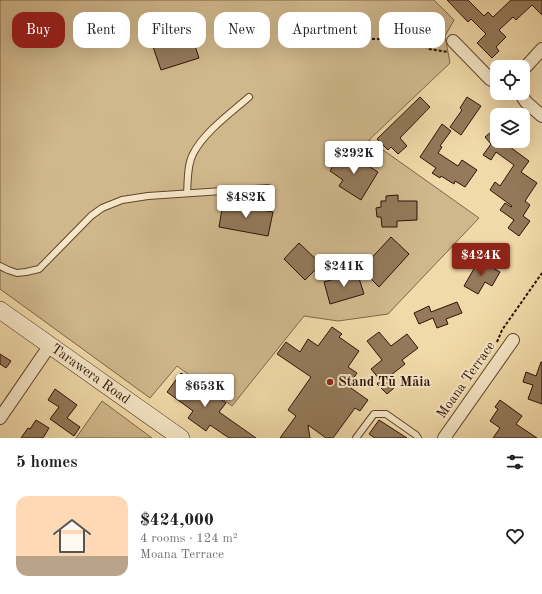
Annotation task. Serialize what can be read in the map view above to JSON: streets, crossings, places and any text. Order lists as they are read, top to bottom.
{
  "streets": {
    "main road": ["Tarawera Road"],
    "street": ["Moana Terrace"]
  },
  "places": ["Stand Tū Māia"],
  "page": {
    "chip": [
      "Buy",
      "Rent",
      "Filters",
      "New",
      "Apartment",
      "House"
    ],
    "price": [
      "$292K",
      "$482K",
      "$424K",
      "$241K",
      "$653K"
    ],
    "heading": "5 homes",
    "list": [
      {
        "name": "$424,000",
        "note": "4 rooms · 124 m² · Moana Terrace"
      }
    ]
  }
}
